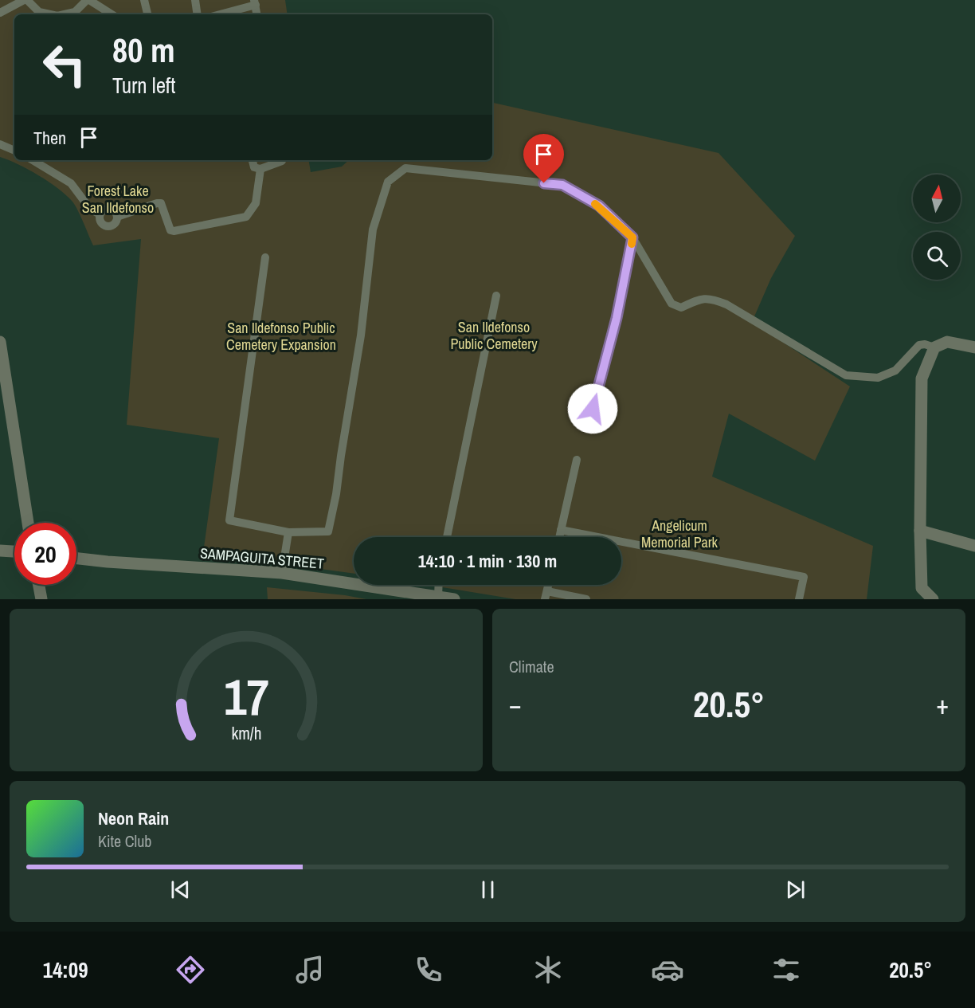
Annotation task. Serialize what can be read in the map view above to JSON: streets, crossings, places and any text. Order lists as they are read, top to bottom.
{
  "streets": {
    "street": ["SAMPAGUITA STREET"]
  },
  "parks": [
    "Forest Lake San Ildefonso",
    "San Ildefonso Public Cemetery",
    "San Ildefonso Public Cemetery Expansion",
    "Angelicum Memorial Park"
  ],
  "north": "top",
  "page": {
    "turn": ["80 m", "Turn left"],
    "then": "Then",
    "limit": "20",
    "trip": "14:10 · 1 min · 130 m",
    "tile": "Climate",
    "heat": ["−", "20.5°", "+"],
    "song": ["Neon Rain", "Kite Club"],
    "tabs": ["14:09", "20.5°"],
    "gauge": ["17", "km/h"]
  }
}
